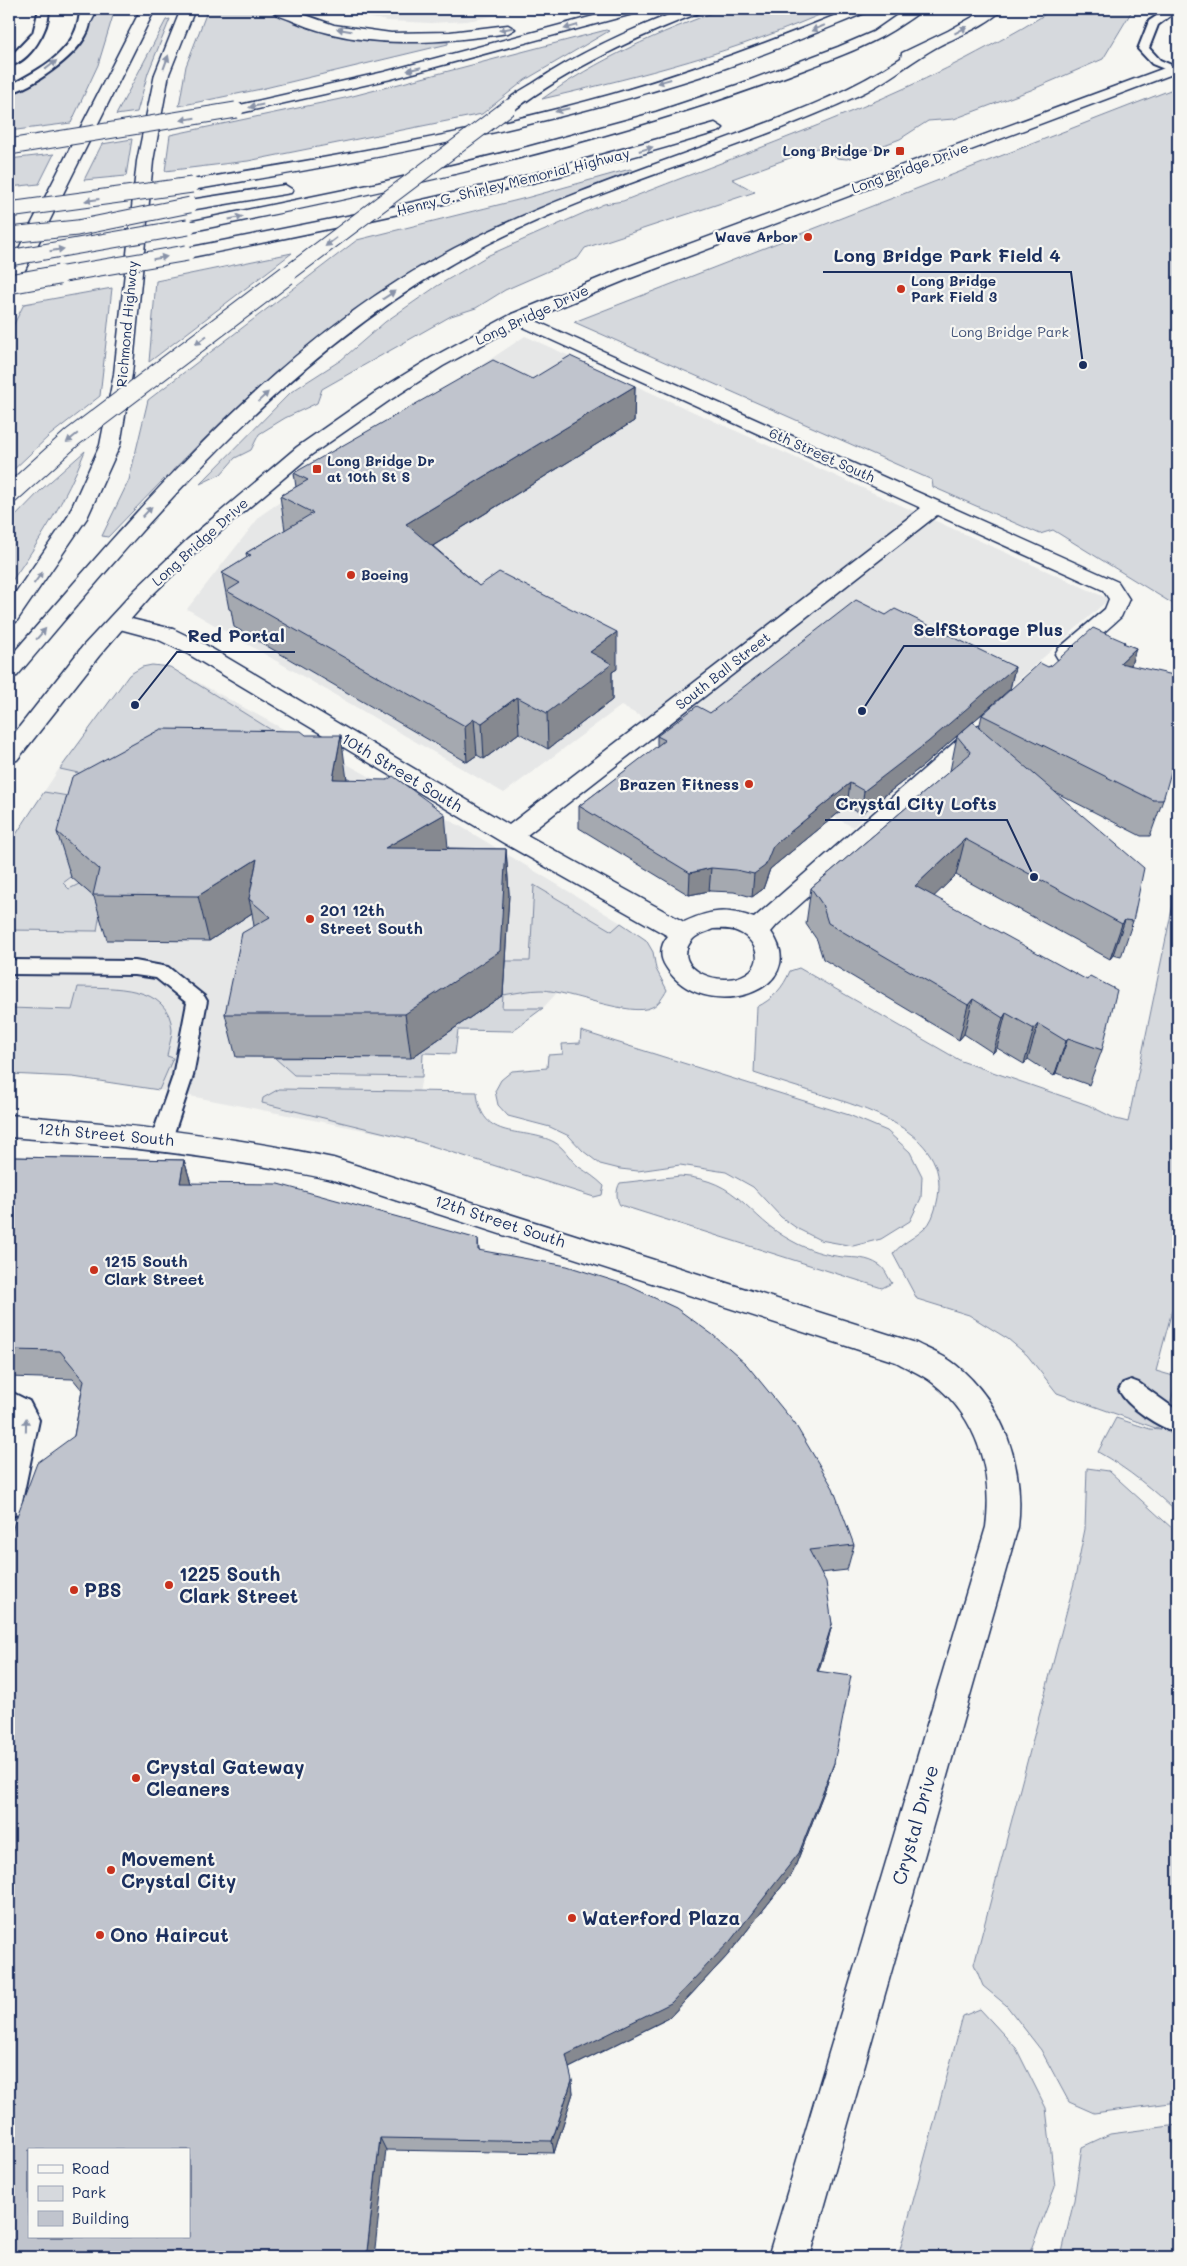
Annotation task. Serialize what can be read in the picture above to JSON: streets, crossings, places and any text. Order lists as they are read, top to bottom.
{
  "streets": {
    "main road": [
      "Long Bridge Drive",
      "Henry G. Shirley Memorial Highway",
      "Richmond Highway",
      "6th Street South",
      "South Ball Street",
      "10th Street South",
      "12th Street South",
      "Crystal Drive"
    ]
  },
  "crossings": [
    ["Long Bridge Drive", "6th Street South"],
    ["Long Bridge Drive", "10th Street South"],
    ["6th Street South", "South Ball Street"],
    ["South Ball Street", "10th Street South"],
    ["12th Street South", "Crystal Drive"]
  ],
  "parks": ["Long Bridge Park"],
  "places": {
    "transit": ["Long Bridge Dr", "Long Bridge Dr at 10th St S"],
    "other": [
      "Wave Arbor",
      "Long Bridge Park Field 3",
      "Long Bridge Park Field 4",
      "Boeing",
      "Red Portal",
      "SelfStorage Plus",
      "Brazen Fitness",
      "Crystal City Lofts",
      "201 12th Street South",
      "1215 South Clark Street",
      "1225 South Clark Street",
      "PBS",
      "Crystal Gateway Cleaners",
      "Movement Crystal City",
      "Waterford Plaza",
      "Ono Haircut"
    ]
  },
  "legend": ["Road", "Park", "Building"]
}
